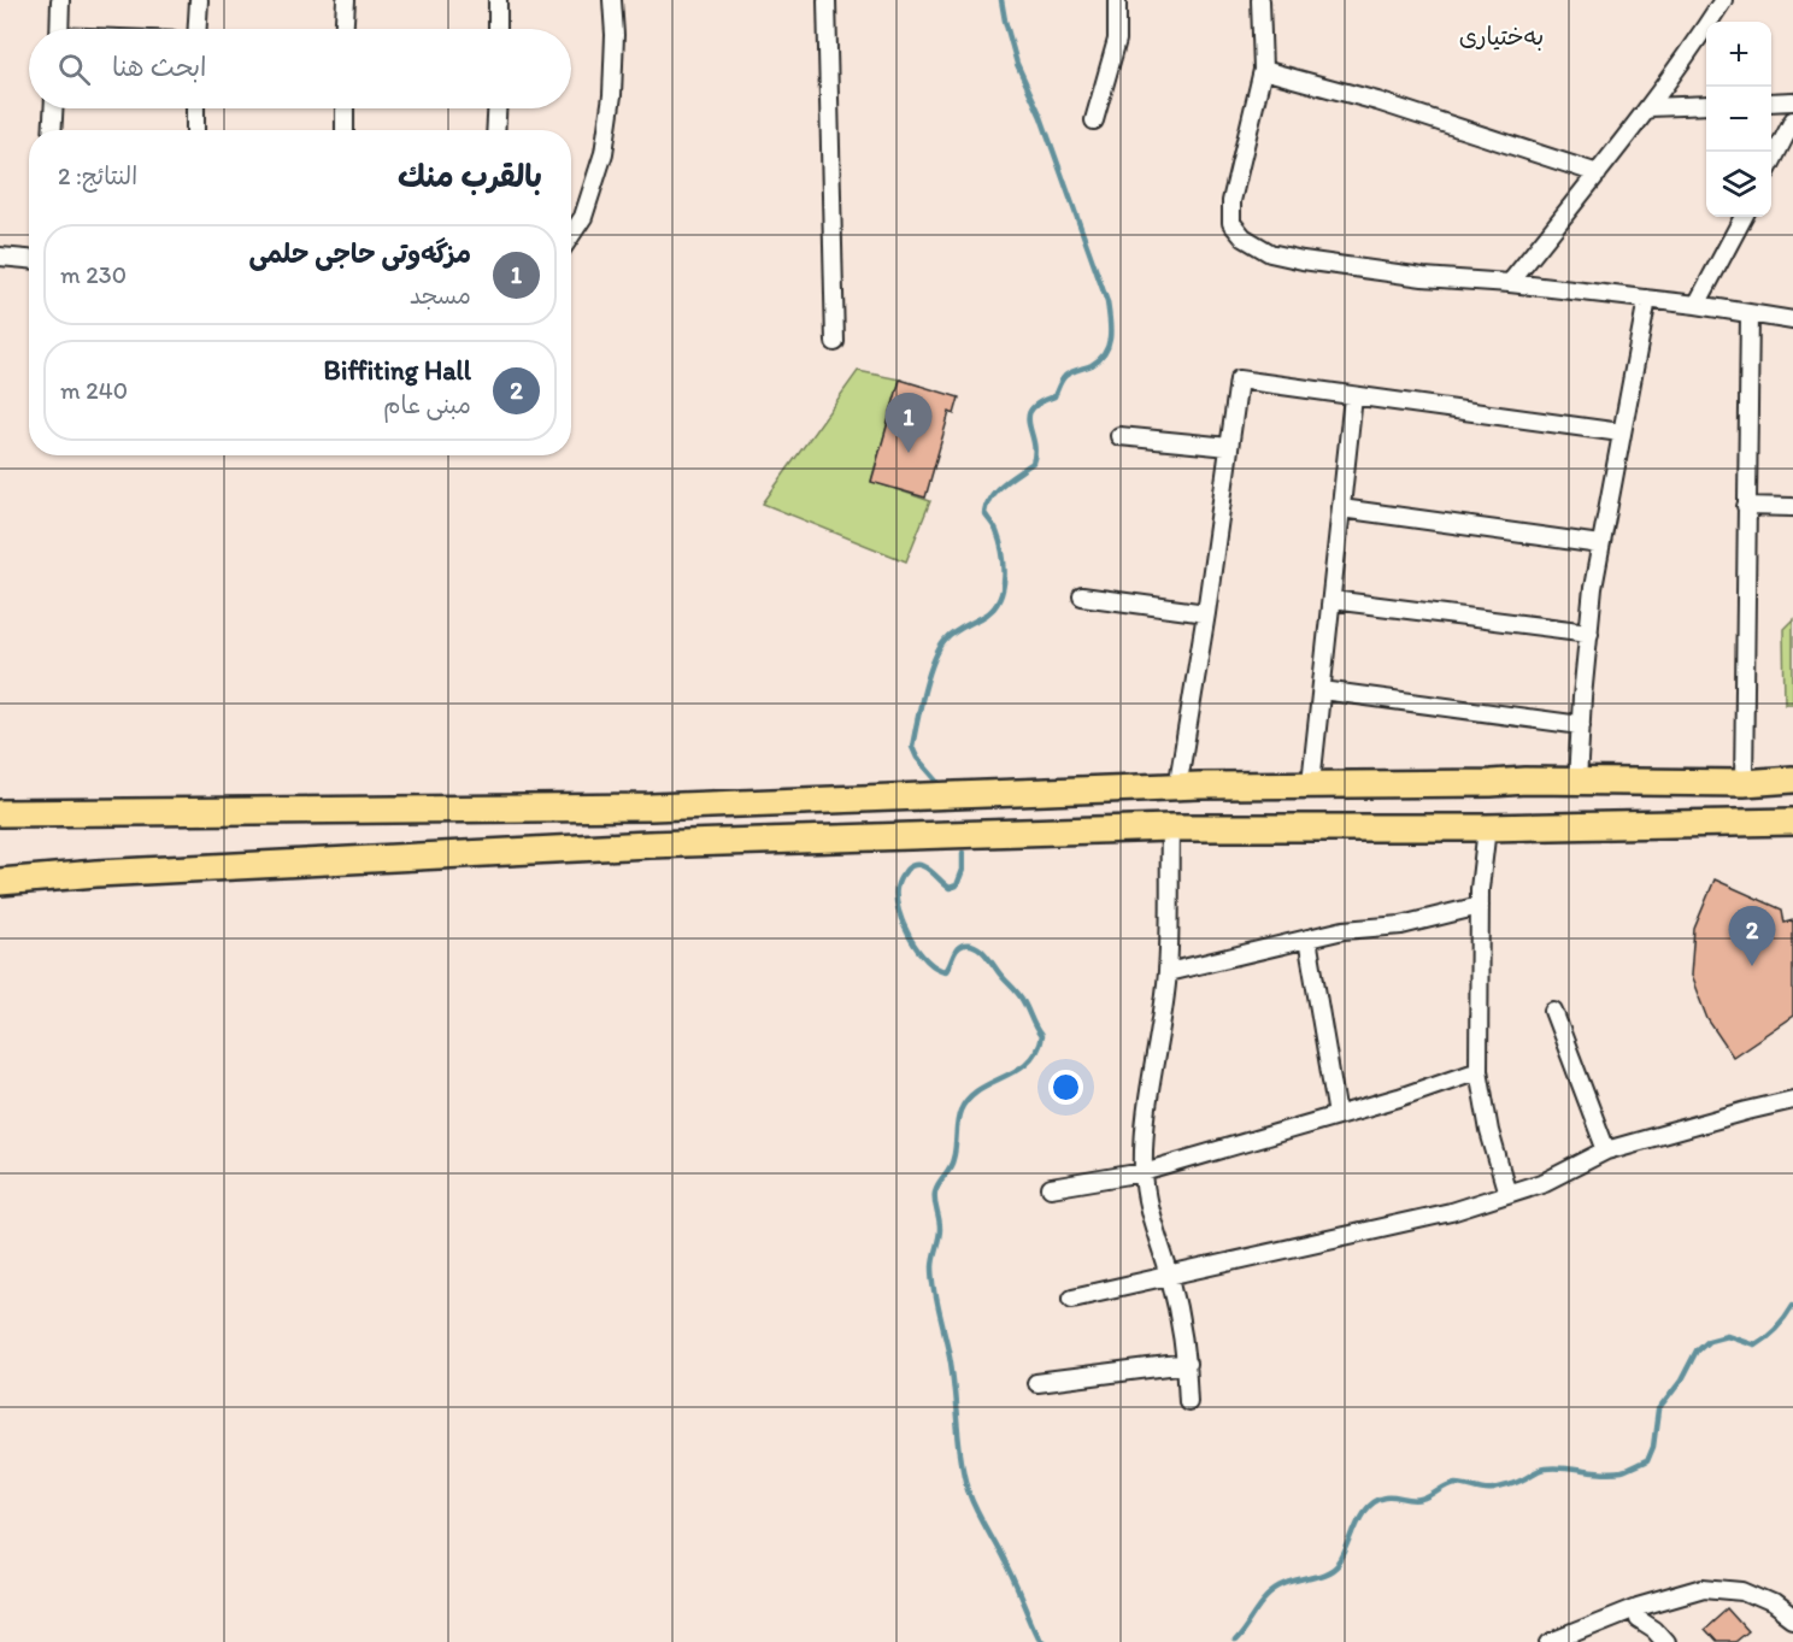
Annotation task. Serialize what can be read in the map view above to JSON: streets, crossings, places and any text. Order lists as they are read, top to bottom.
{
  "districts": ["بەختیاری"],
  "page": {
    "map_buttons": ["+", "−"],
    "search": "ابحث هنا",
    "heading": ["بالقرب منك", "النتائج: 2"],
    "list": [
      {
        "mark": "1",
        "name": "مزگەوتی حاجی حلمی",
        "note": "مسجد",
        "value": "230 m"
      },
      {
        "mark": "2",
        "name": "Biffiting Hall",
        "note": "مبنى عام",
        "value": "240 m"
      }
    ],
    "pins": ["1", "2"]
  }
}
